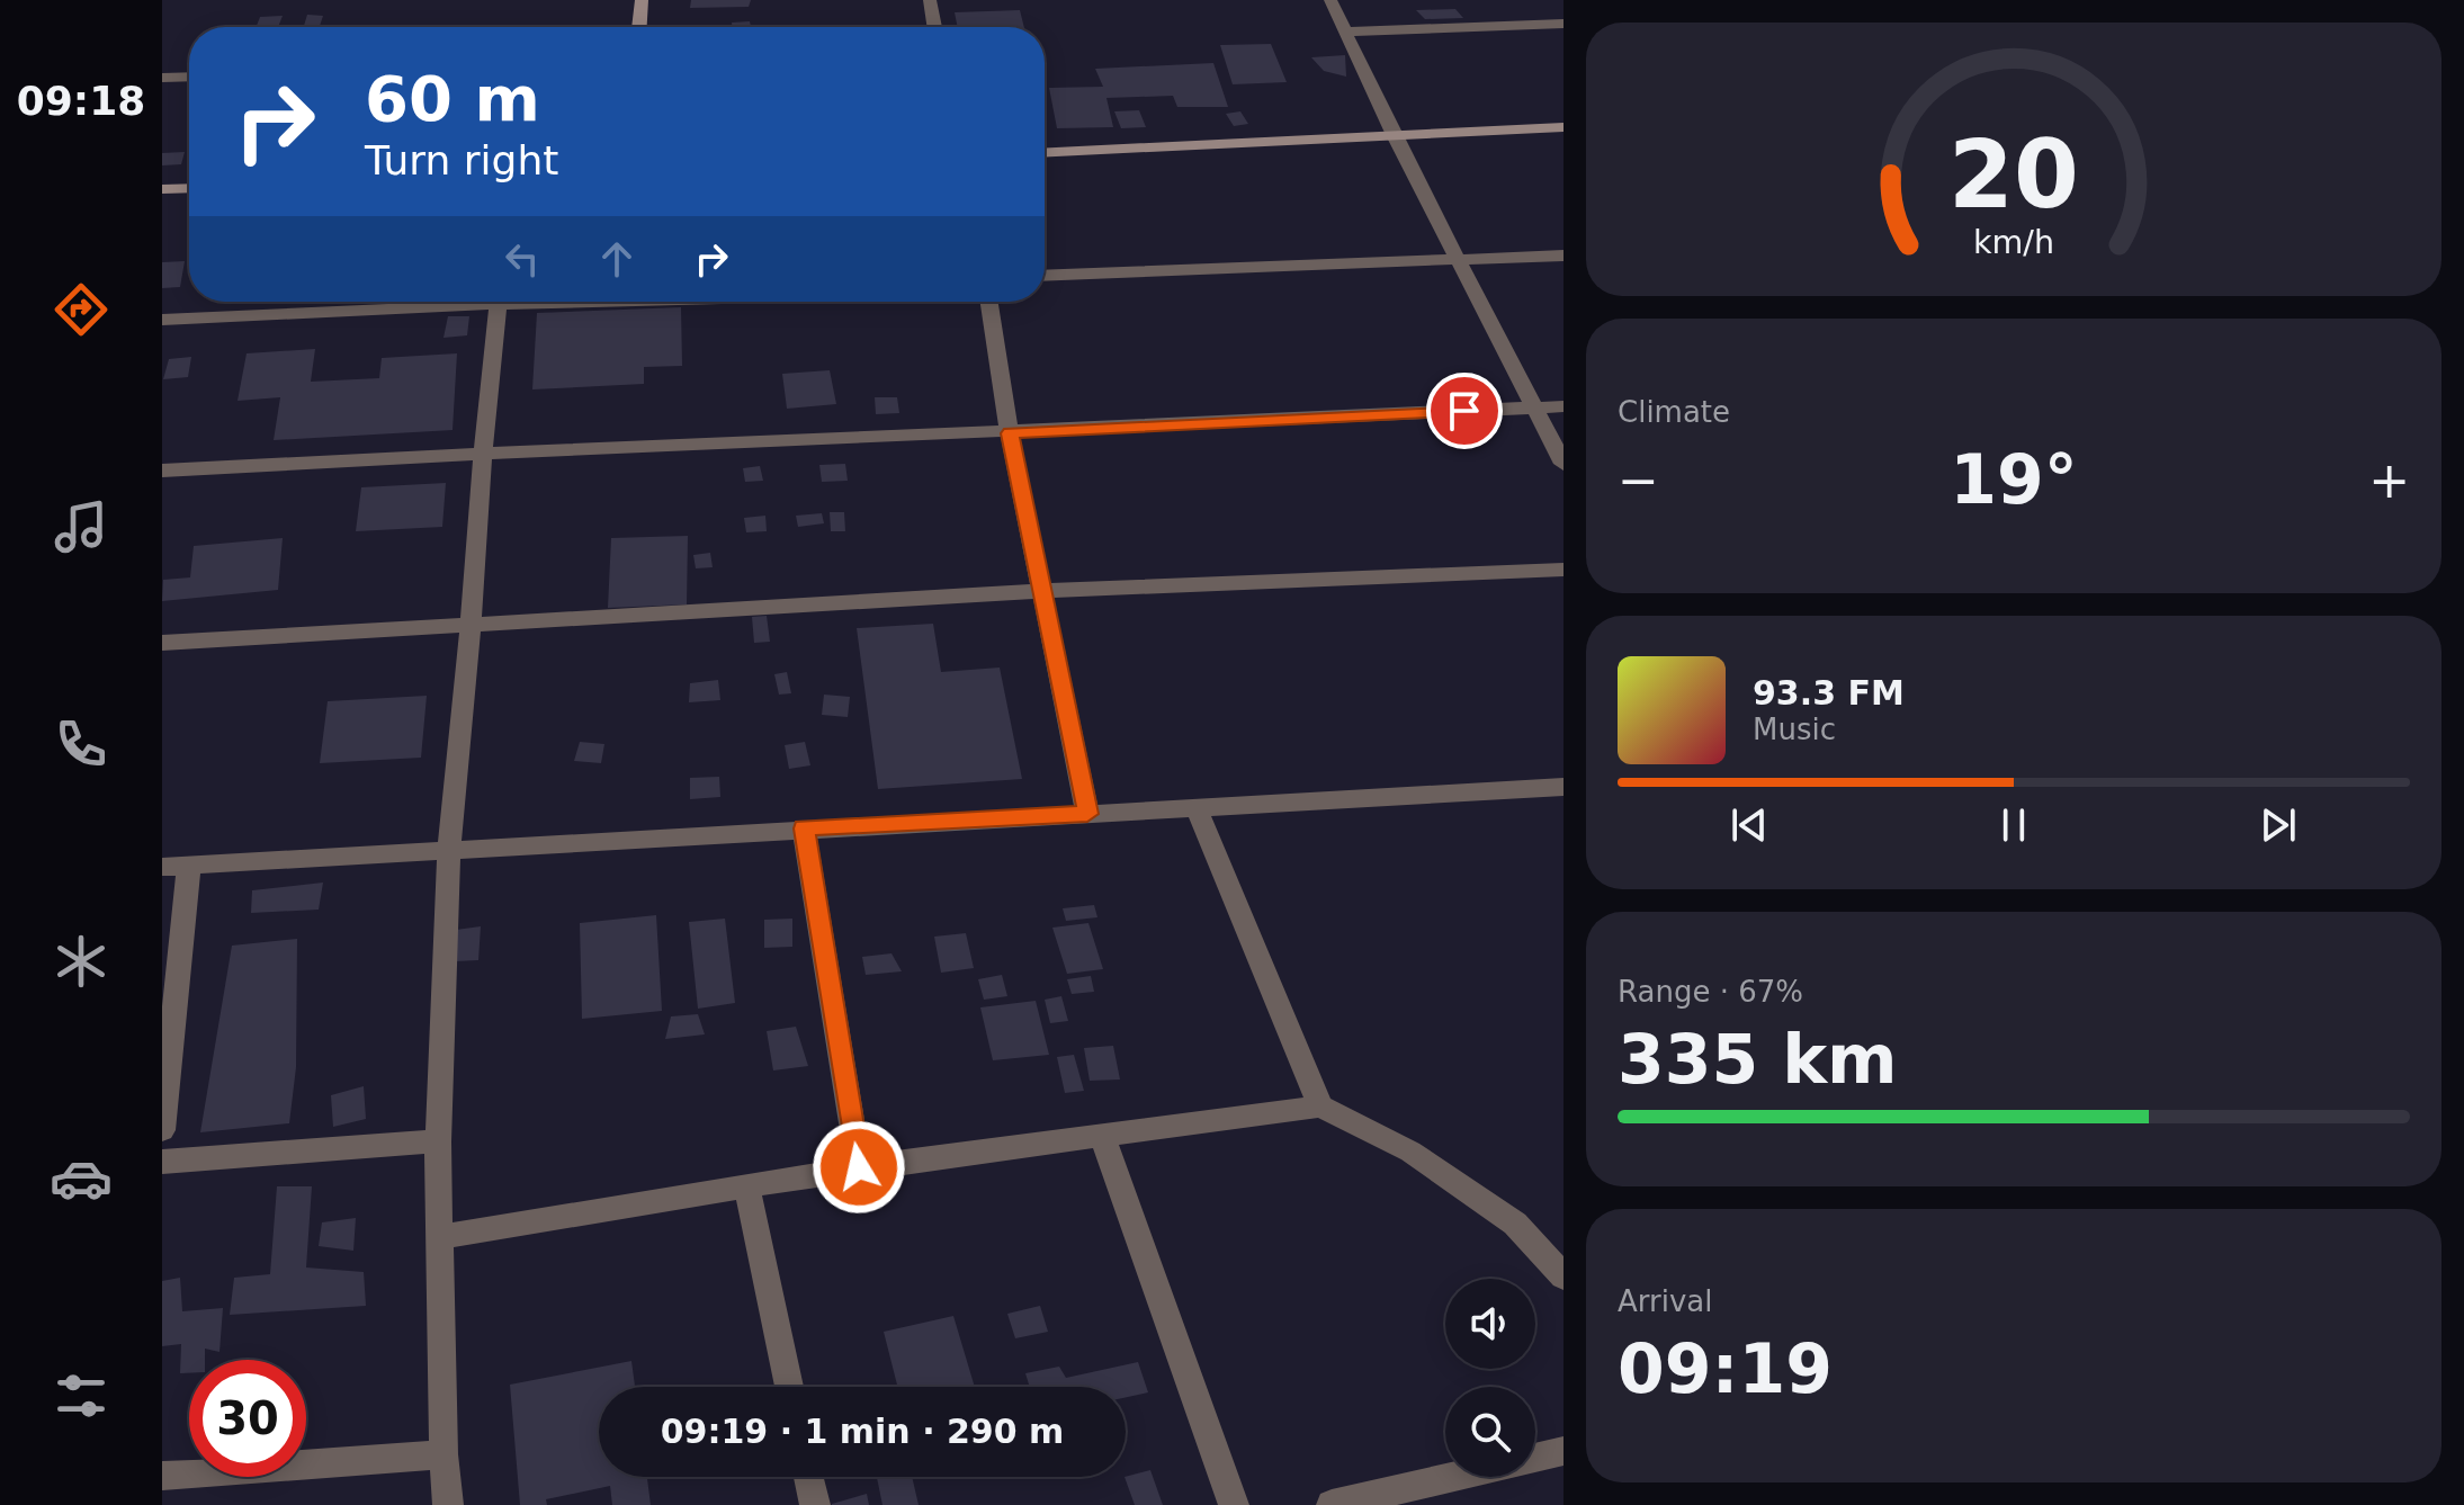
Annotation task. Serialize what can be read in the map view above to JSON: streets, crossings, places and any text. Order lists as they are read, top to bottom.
{
  "page": {
    "tabs": "09:18",
    "turn": ["60 m", "Turn right"],
    "tile": [
      "Climate",
      ["Range · 67%", "335 km"],
      ["Arrival", "09:19"]
    ],
    "heat": ["−", "19°", "+"],
    "song": ["93.3 FM", "Music"],
    "limit": "30",
    "trip": "09:19 · 1 min · 290 m",
    "gauge": ["20", "km/h"]
  }
}
